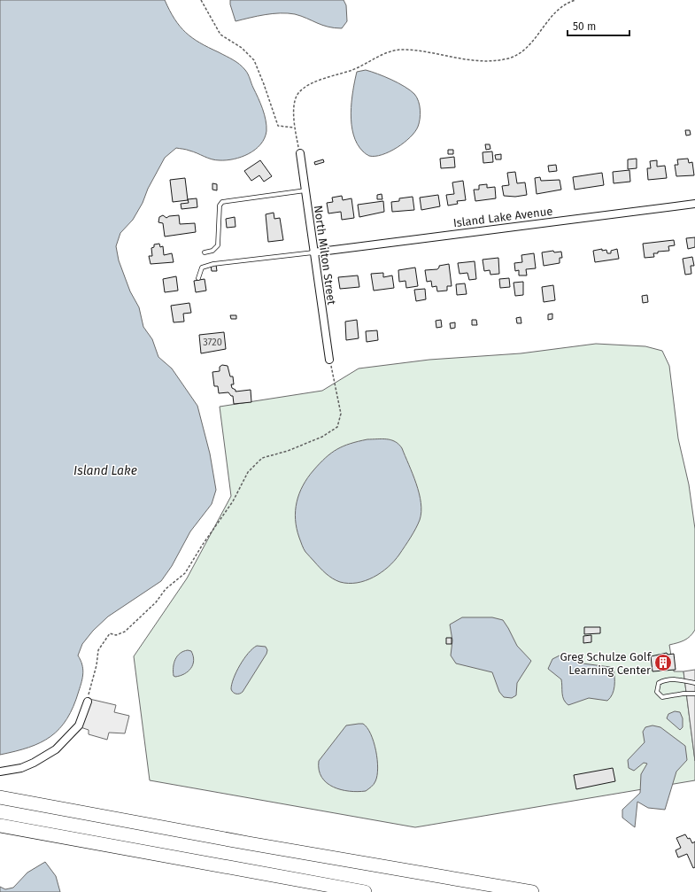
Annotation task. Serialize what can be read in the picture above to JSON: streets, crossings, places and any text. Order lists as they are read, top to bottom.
{
  "streets": {
    "street": ["Island Lake Avenue", "North Milton Street"]
  },
  "crossings": [
    ["Island Lake Avenue", "North Milton Street"]
  ],
  "water": ["Island Lake"],
  "places": {
    "building": ["Greg Schulze Golf Learning Center"]
  },
  "house_numbers": ["3720"],
  "scale_bar": "50 m"
}
